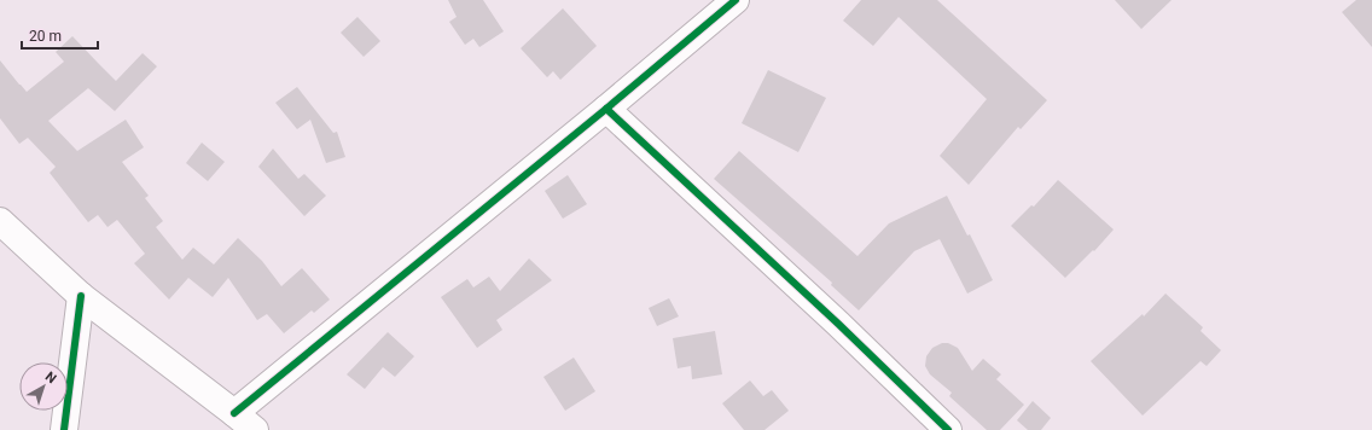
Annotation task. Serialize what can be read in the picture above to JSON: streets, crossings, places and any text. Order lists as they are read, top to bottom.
{
  "scale_bar": "20 m",
  "north": "top right"
}
